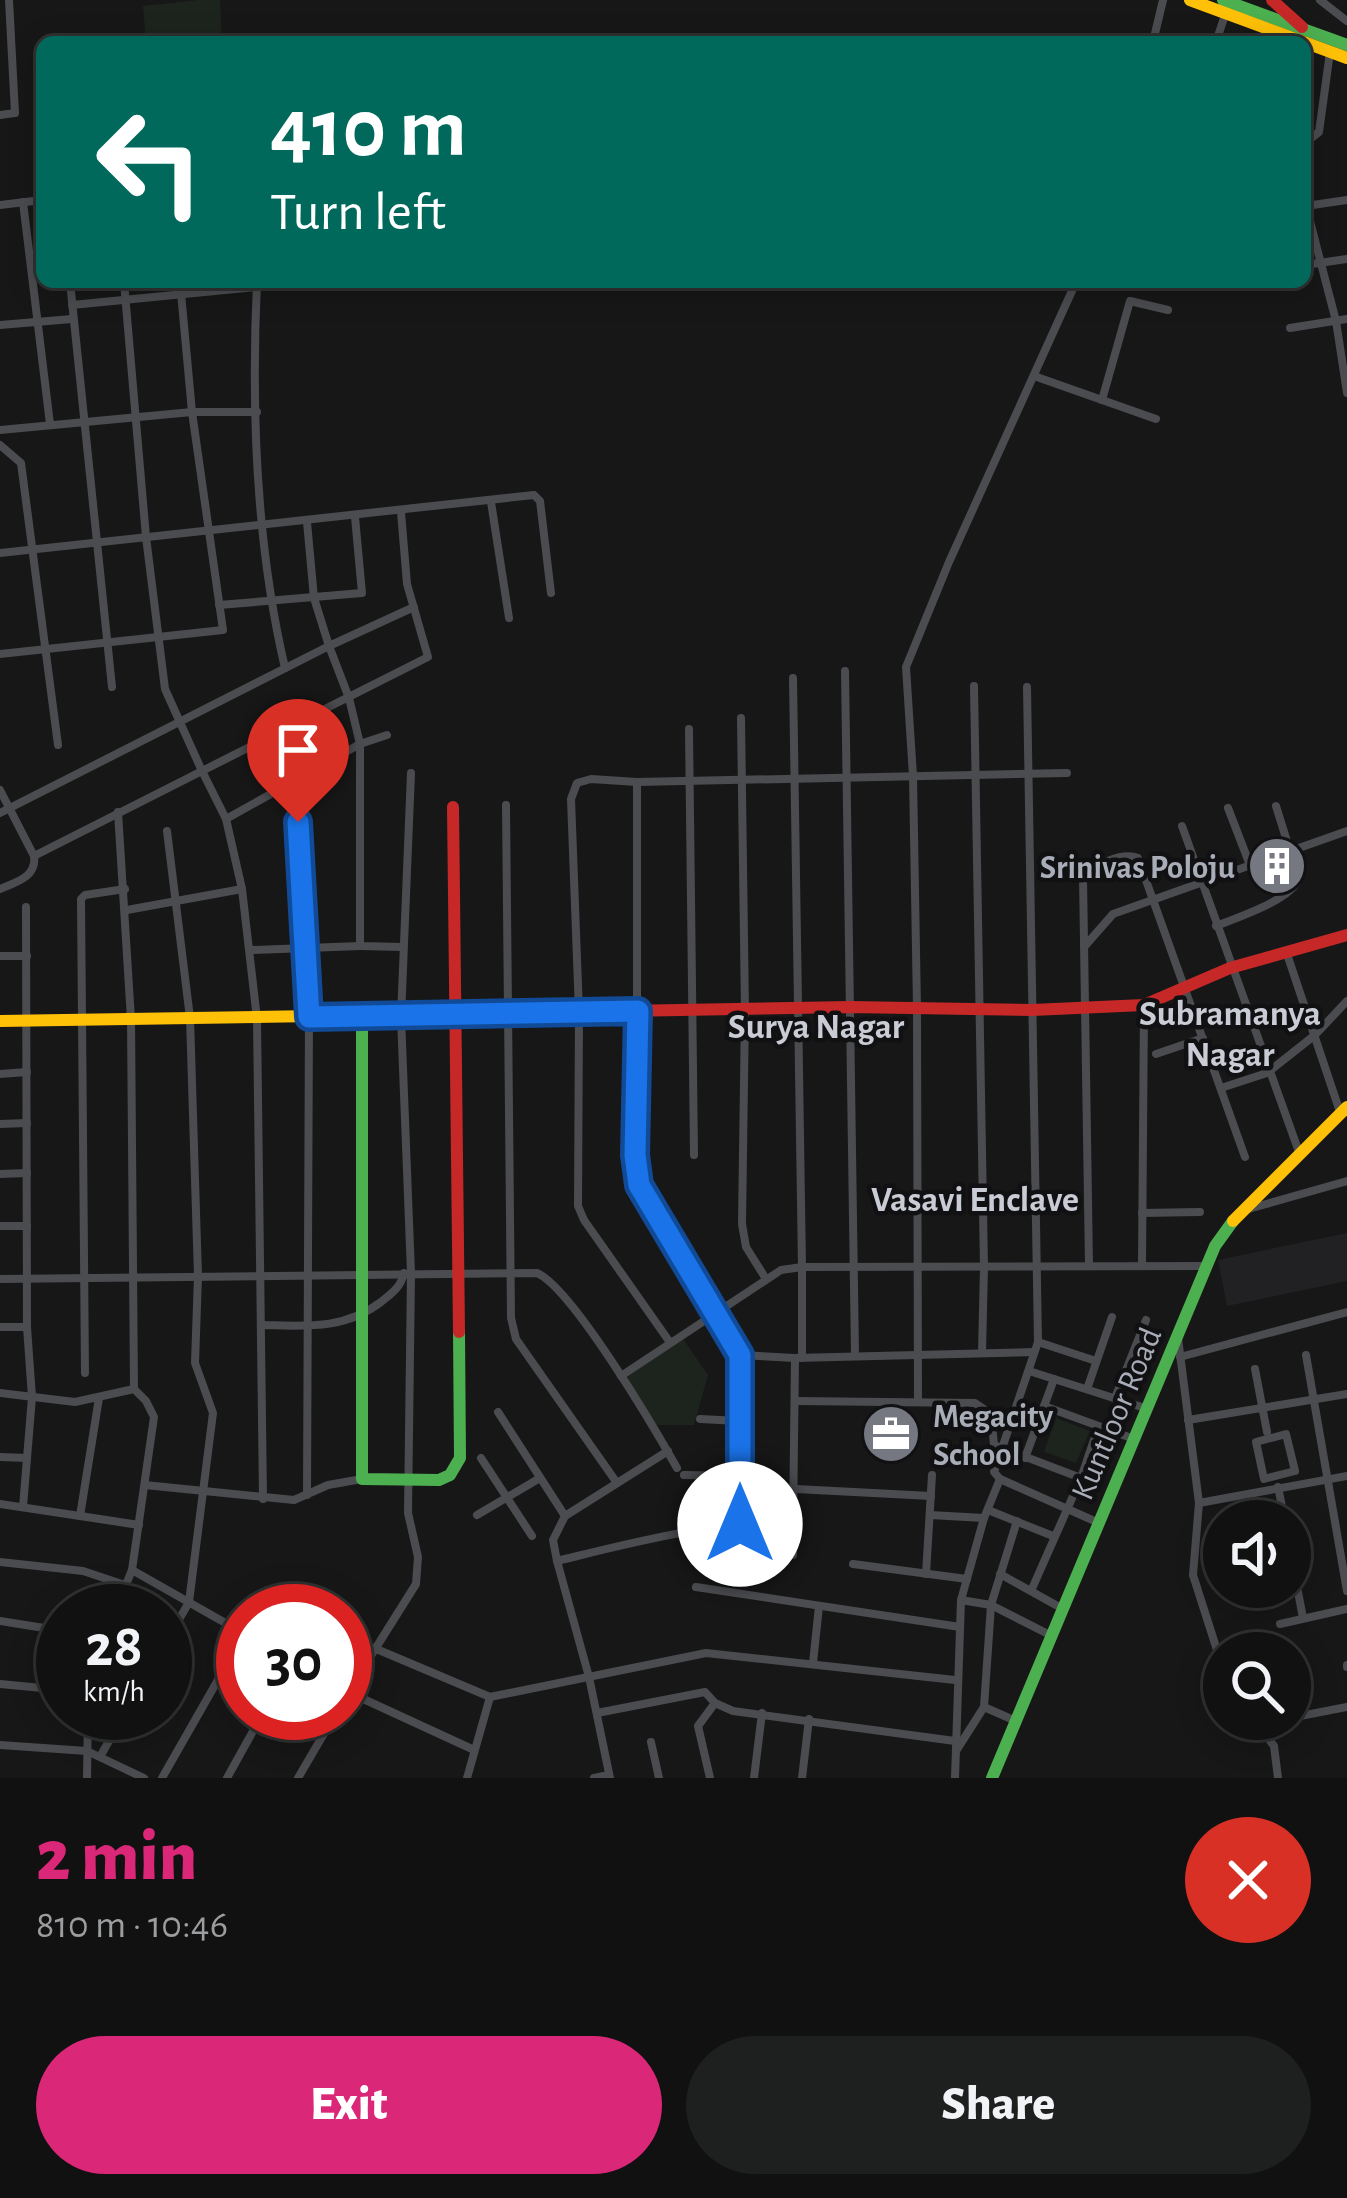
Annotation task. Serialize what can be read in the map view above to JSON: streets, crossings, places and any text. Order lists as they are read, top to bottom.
{
  "streets": {
    "main road": ["Kuntloor Road"]
  },
  "districts": ["Subramanya Nagar", "Surya Nagar", "Vasavi Enclave"],
  "places": {
    "building": ["Srinivas Poloju"],
    "office": ["Megacity School"]
  },
  "page": {
    "turn": ["410 m", "Turn left"],
    "speed": "28 km/h",
    "limit": "30",
    "heading": ["2 min", "810 m · 10:46"],
    "buttons": ["Exit", "Share"]
  }
}
